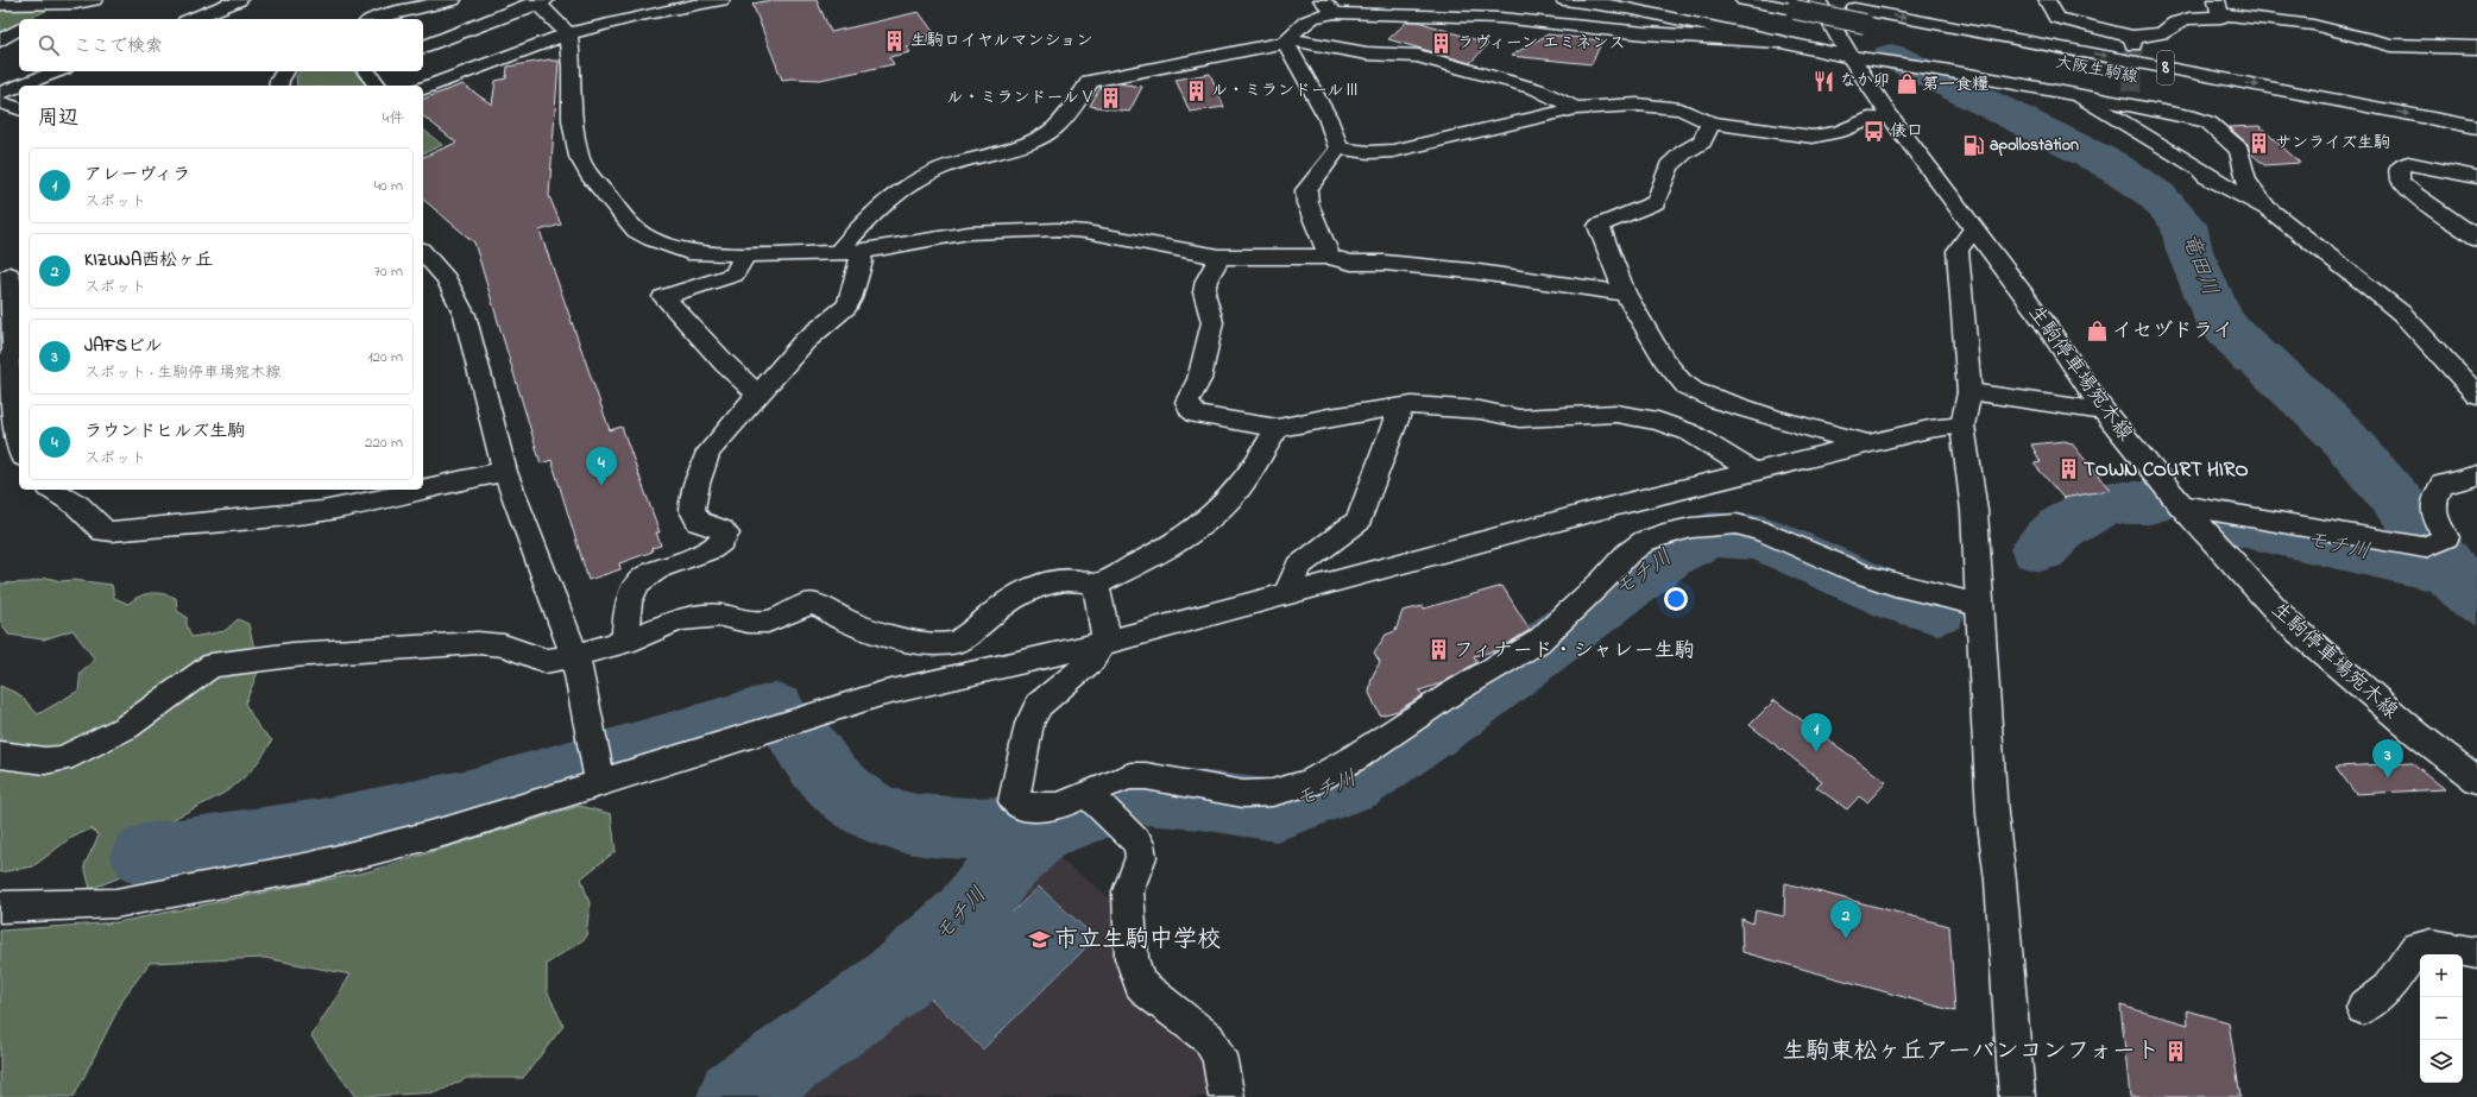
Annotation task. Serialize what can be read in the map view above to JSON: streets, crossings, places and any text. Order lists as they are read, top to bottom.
{
  "streets": {
    "street": ["8", "大阪生駒線", "生駒停車場宛木線"]
  },
  "water": ["竜田川", "モチ川"],
  "places": {
    "building": [
      "生駒ロイヤルマンション",
      "ラヴィーン エミネンス",
      "ル・ミランドールⅢ",
      "ル・ミランドールⅤ",
      "サンライズ生駒",
      "TOWN COURT HIRO",
      "フィナード・シャレー生駒",
      "生駒東松ヶ丘アーバンコンフォート"
    ],
    "restaurant": ["なか卯"],
    "shop": ["第一食糧", "イセヅドライ"],
    "bus stop": ["俵口"],
    "fuel station": ["apollostation"],
    "school or university": ["市立生駒中学校"]
  },
  "page": {
    "search": "ここで検索",
    "heading": ["周辺", "4件"],
    "list": [
      {
        "mark": "1",
        "name": "アレーヴィラ",
        "note": "スポット",
        "value": "40 m"
      },
      {
        "mark": "2",
        "name": "KIZUNA西松ヶ丘",
        "note": "スポット",
        "value": "70 m"
      },
      {
        "mark": "3",
        "name": "JAFSビル",
        "note": "スポット · 生駒停車場宛木線",
        "value": "120 m"
      },
      {
        "mark": "4",
        "name": "ラウンドヒルズ生駒",
        "note": "スポット",
        "value": "220 m"
      }
    ],
    "pins": [
      "4",
      "1",
      "3",
      "2"
    ],
    "map_buttons": ["+", "−"]
  }
}
